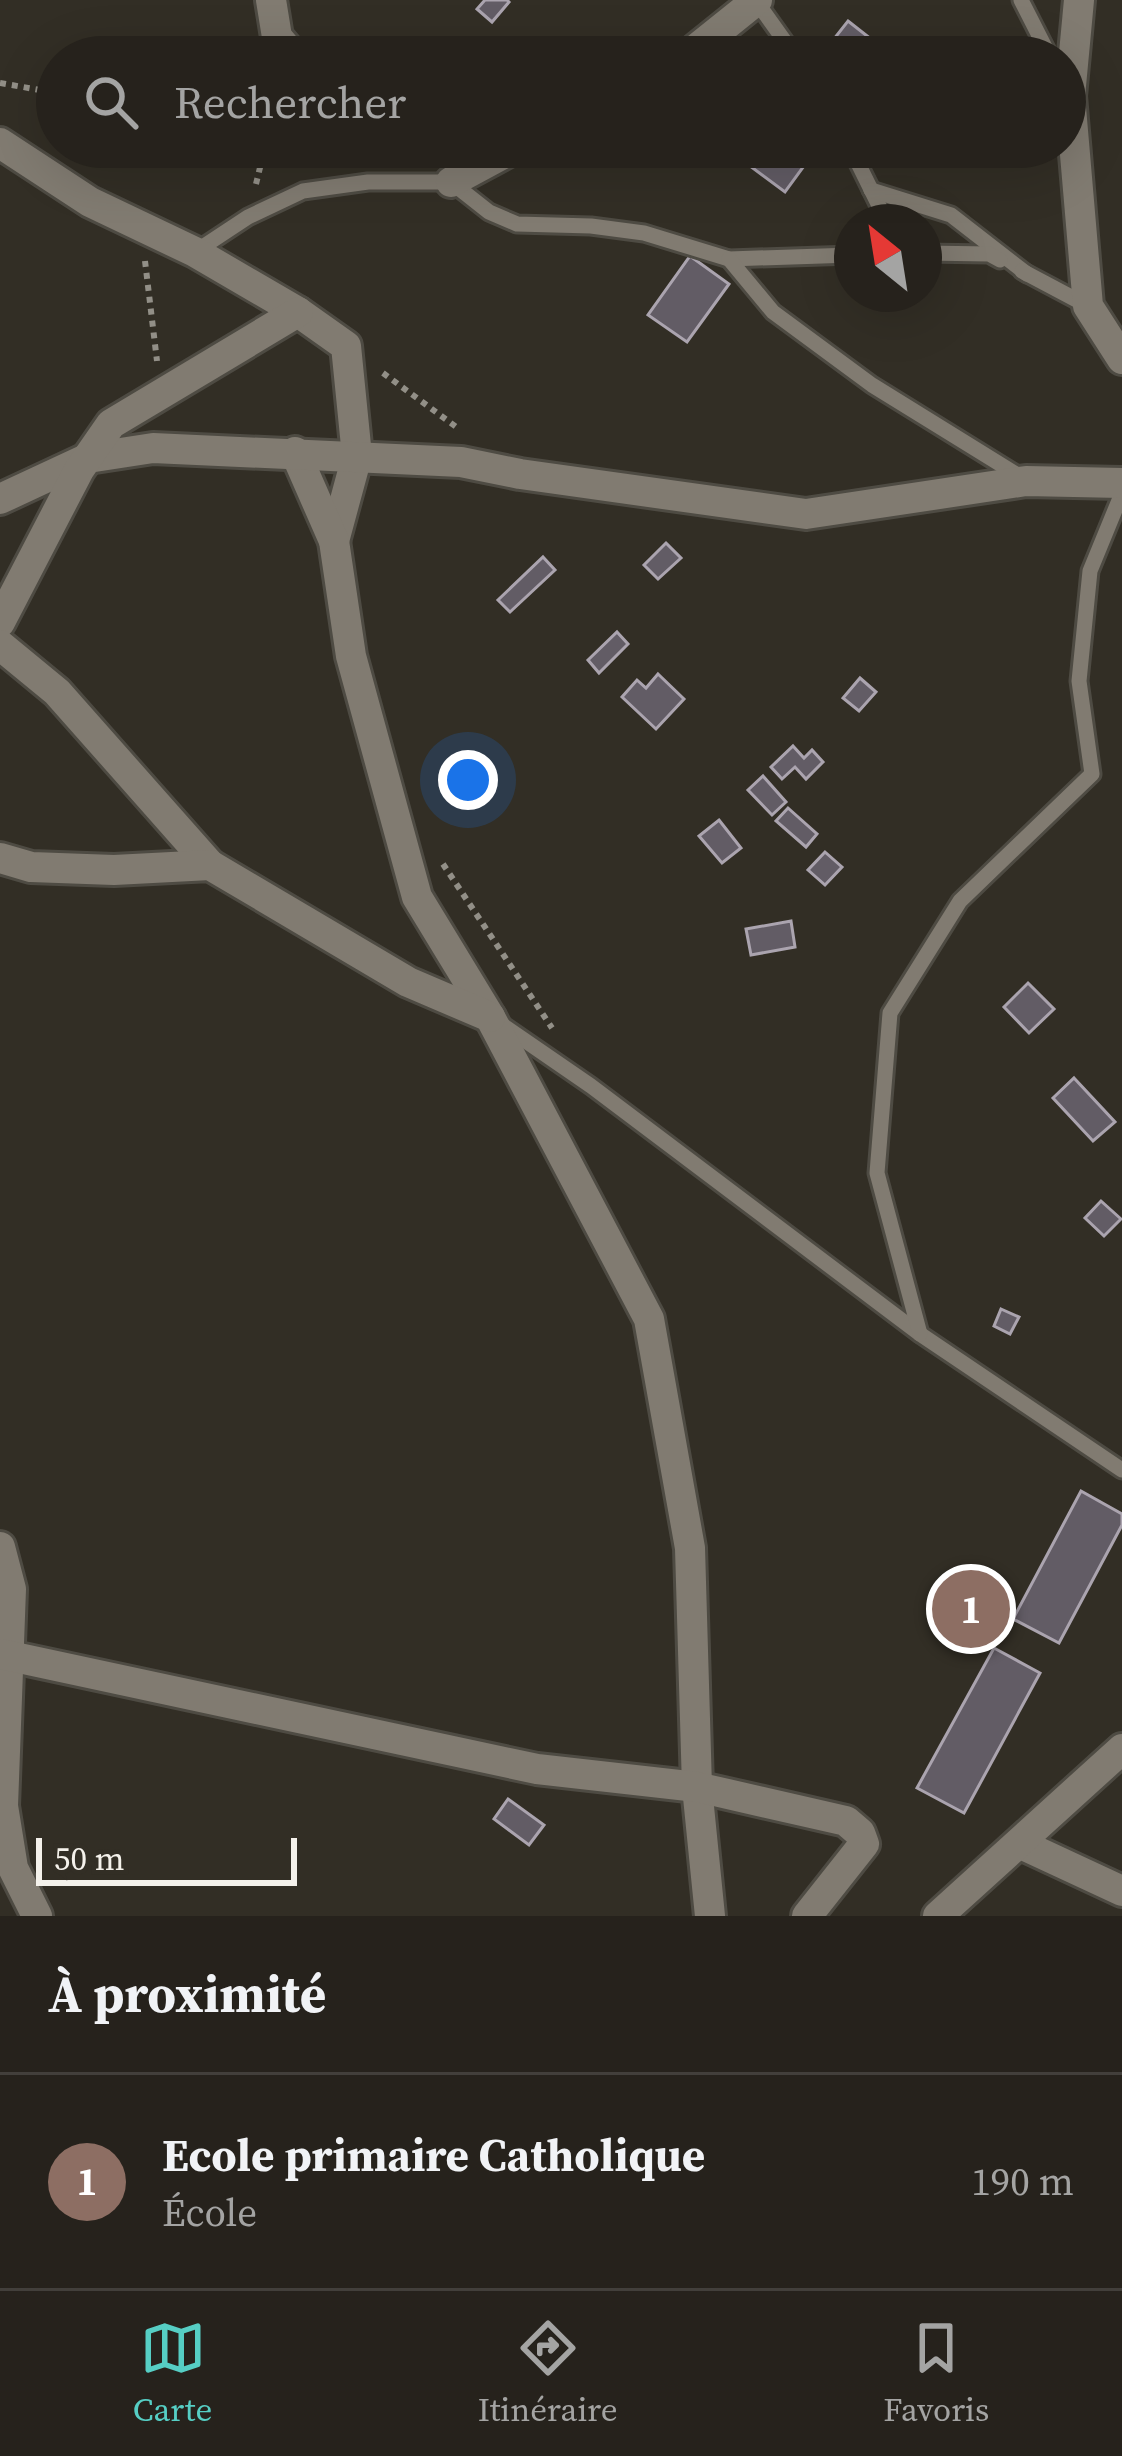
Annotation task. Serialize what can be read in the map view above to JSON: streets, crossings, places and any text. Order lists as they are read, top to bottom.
{
  "scale_bar": "50 m",
  "north": "top left",
  "page": {
    "search": "Rechercher",
    "pins": "1",
    "scale": "50 m",
    "heading": "À proximité",
    "list": [
      {
        "mark": "1",
        "name": "Ecole primaire Catholique",
        "note": "École",
        "value": "190 m"
      }
    ],
    "nav": ["Carte", "Itinéraire", "Favoris"]
  }
}
